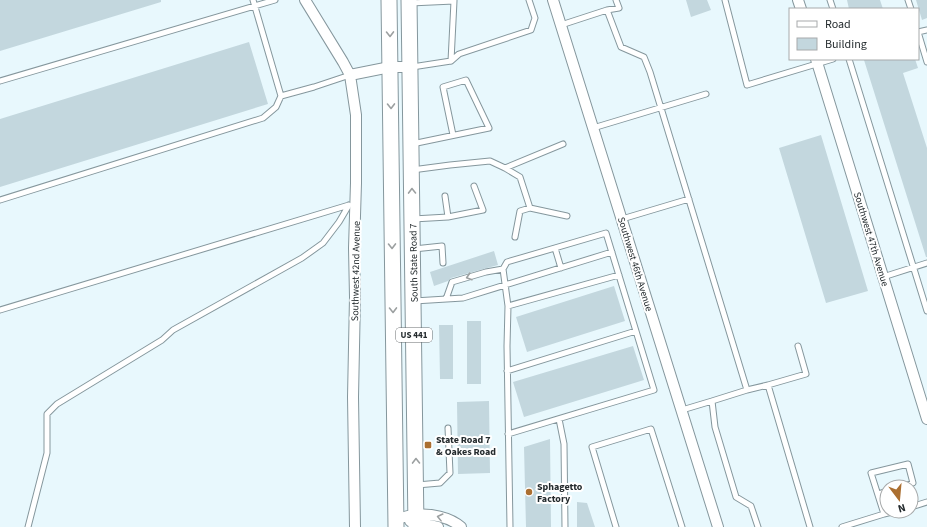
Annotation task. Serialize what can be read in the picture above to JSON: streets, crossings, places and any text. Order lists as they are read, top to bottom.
{
  "streets": {
    "main road": ["South State Road 7", "US 441"],
    "street": ["Southwest 47th Avenue", "Southwest 46th Avenue", "Southwest 42nd Avenue"]
  },
  "places": {
    "transit": ["State Road 7 & Oakes Road"],
    "other": ["Sphagetto Factory"]
  },
  "legend": ["Road", "Building"],
  "north": "bottom"
}
